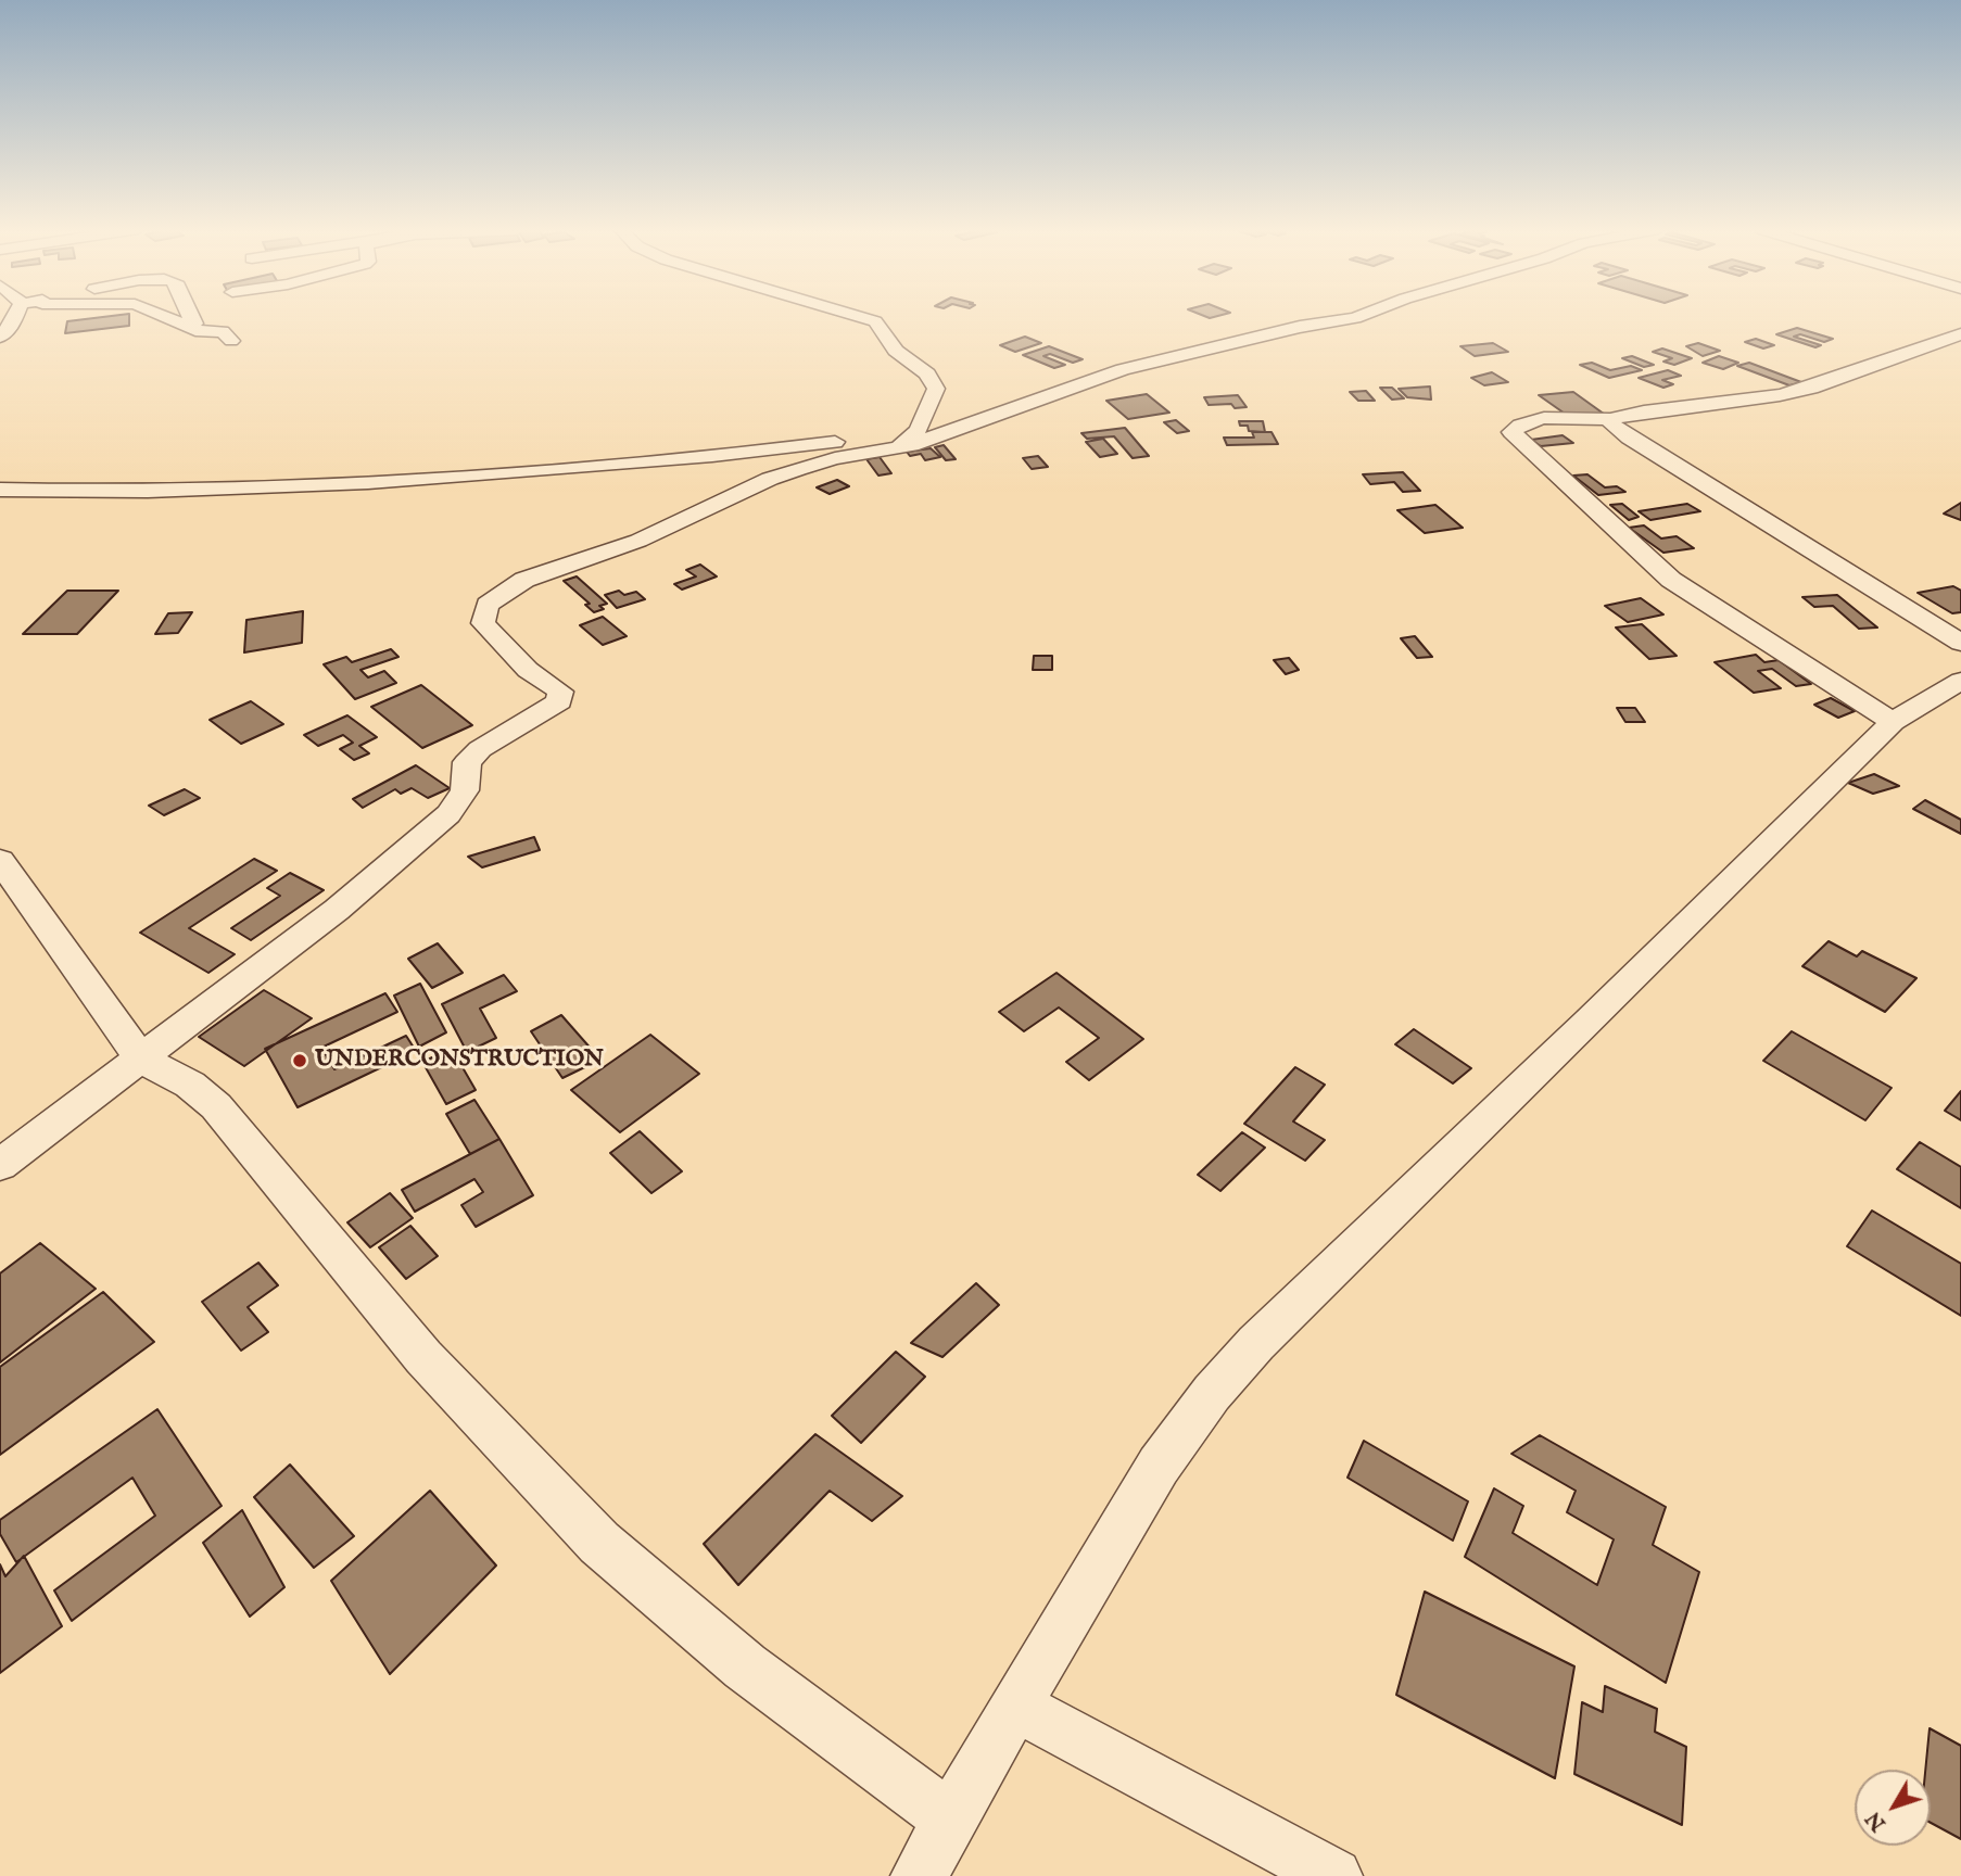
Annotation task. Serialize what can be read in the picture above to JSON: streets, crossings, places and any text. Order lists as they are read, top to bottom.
{
  "places": ["UNDERCONSTRUCTION"],
  "north": "bottom left"
}
